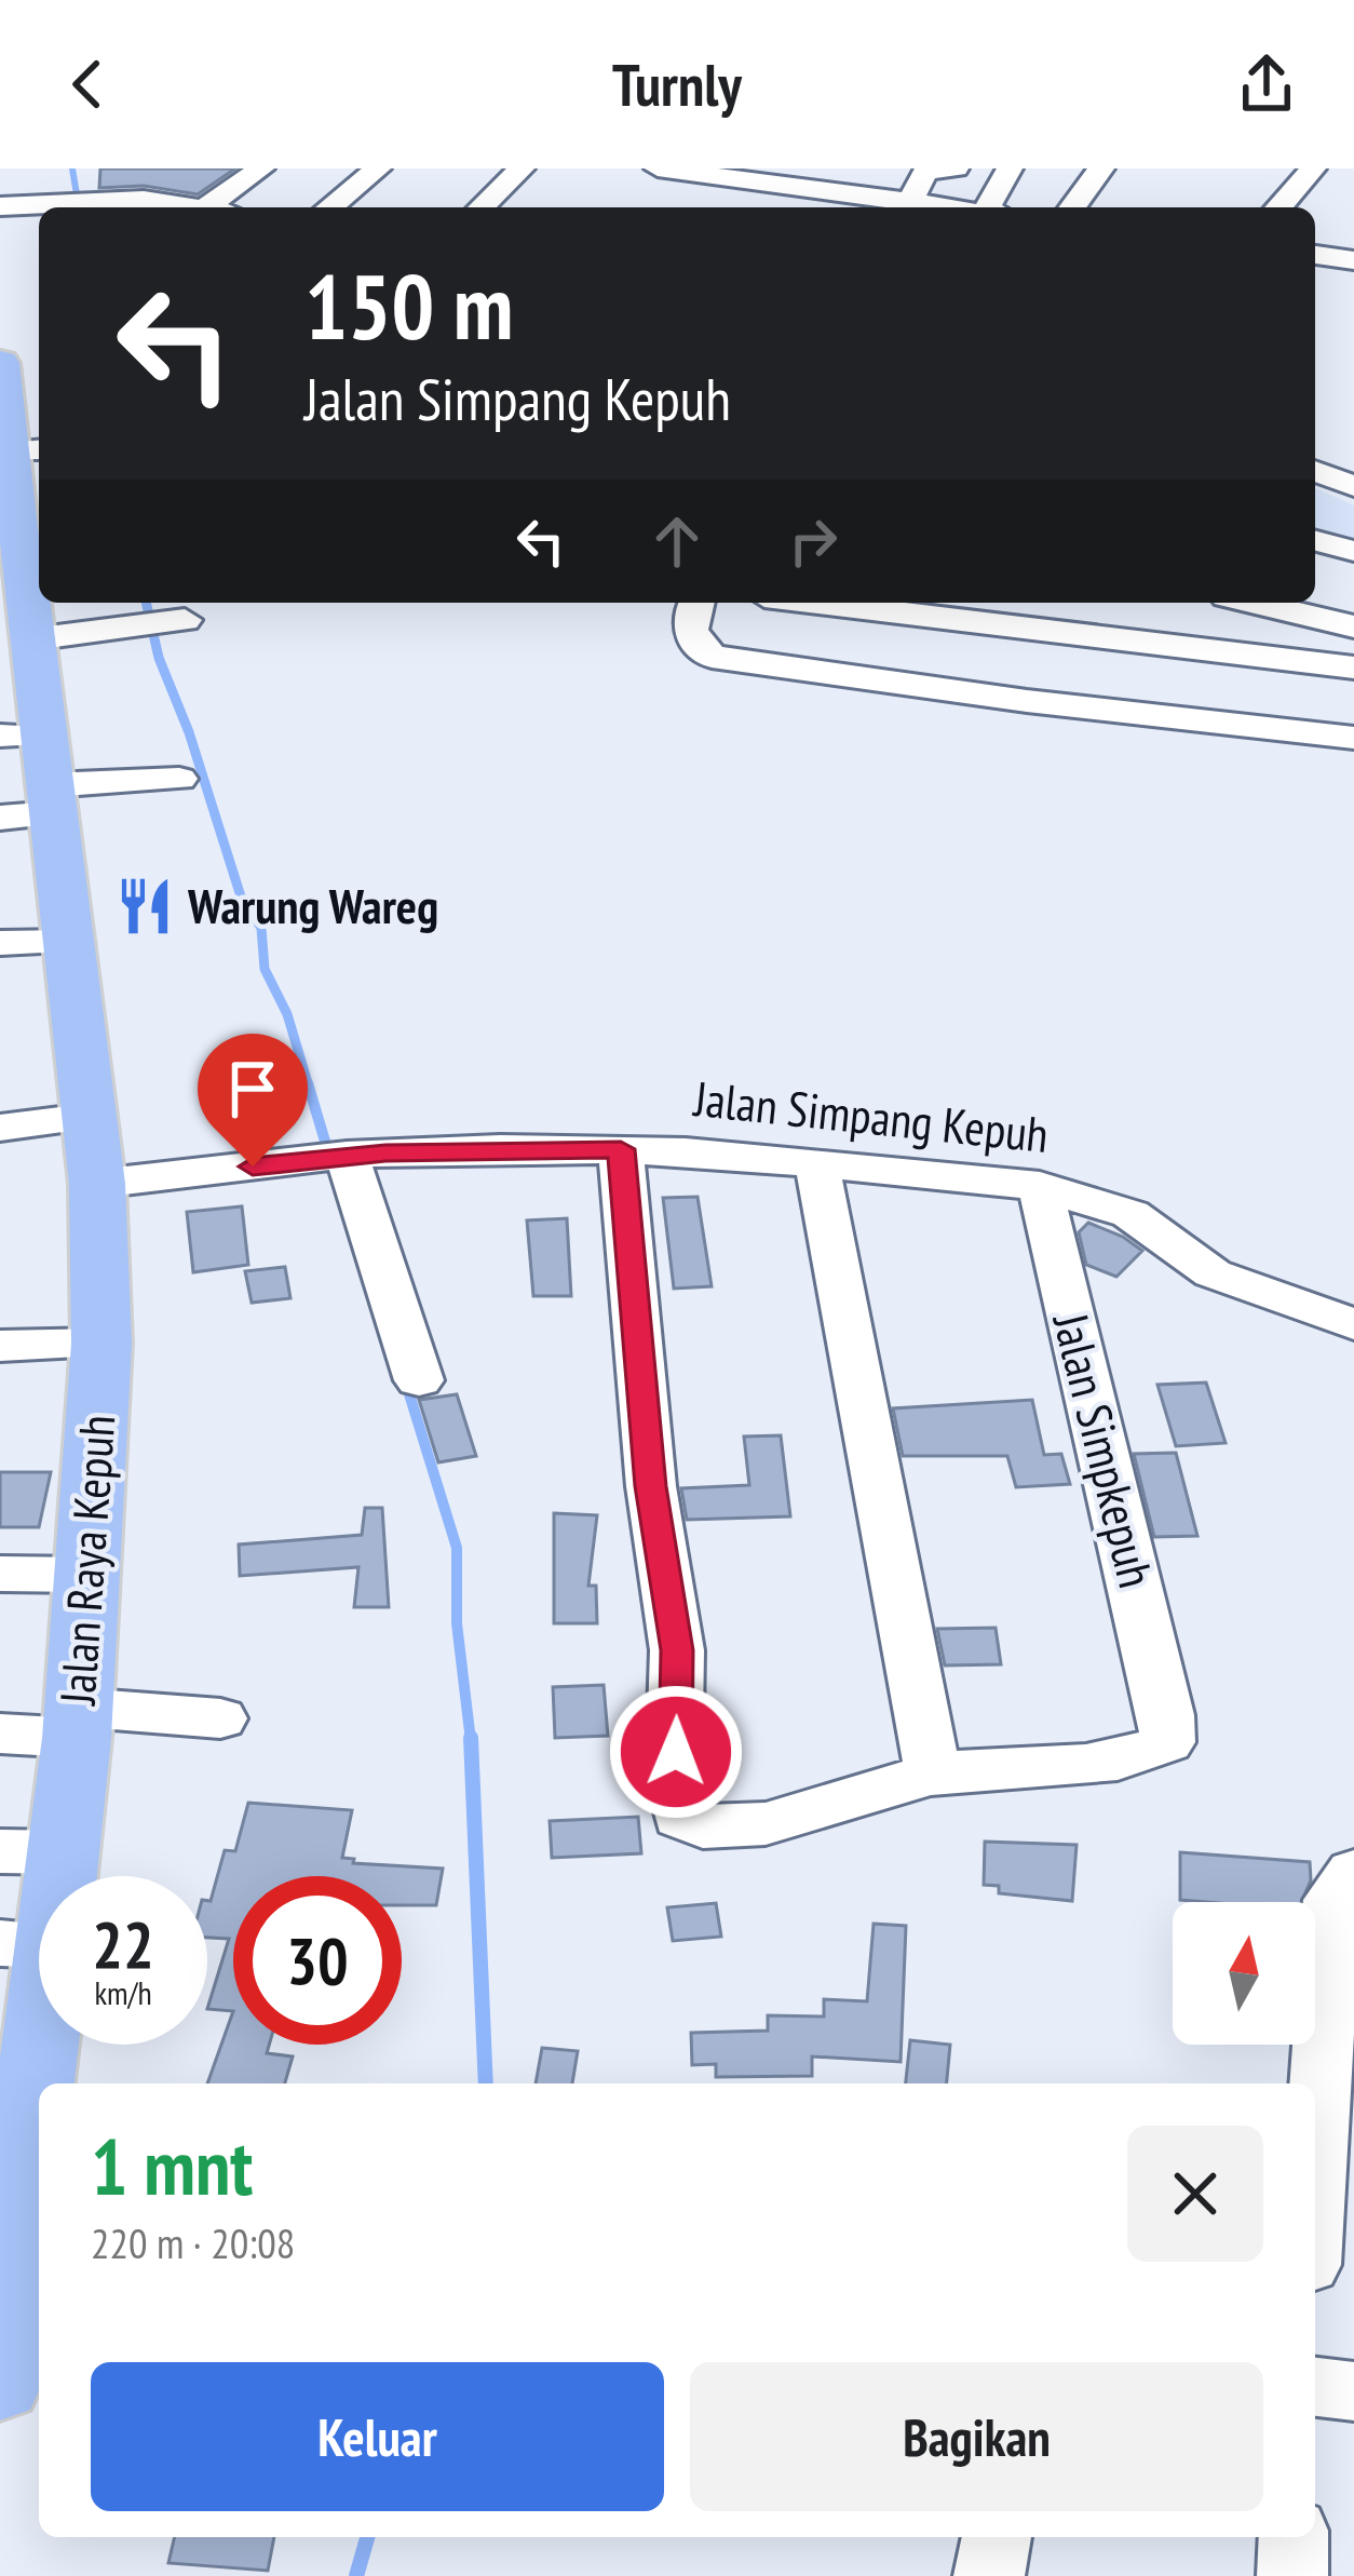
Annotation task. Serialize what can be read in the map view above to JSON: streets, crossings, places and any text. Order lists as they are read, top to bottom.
{
  "streets": {
    "main road": ["Jalan Raya Kepuh"],
    "street": ["Jalan Simpang Kepuh", "Jalan Simpkepuh"]
  },
  "crossings": [
    ["Jalan Simpang Kepuh", "Jalan Simpkepuh"],
    ["Jalan Simpang Kepuh", "Jalan Raya Kepuh"]
  ],
  "places": {
    "restaurant": ["Warung Wareg"]
  },
  "north": "top",
  "page": {
    "header": "Turnly",
    "turn": ["150 m", "Jalan Simpang Kepuh"],
    "speed": "22 km/h",
    "limit": "30",
    "heading": ["1 mnt", "220 m · 20:08"],
    "buttons": ["Keluar", "Bagikan"]
  }
}
